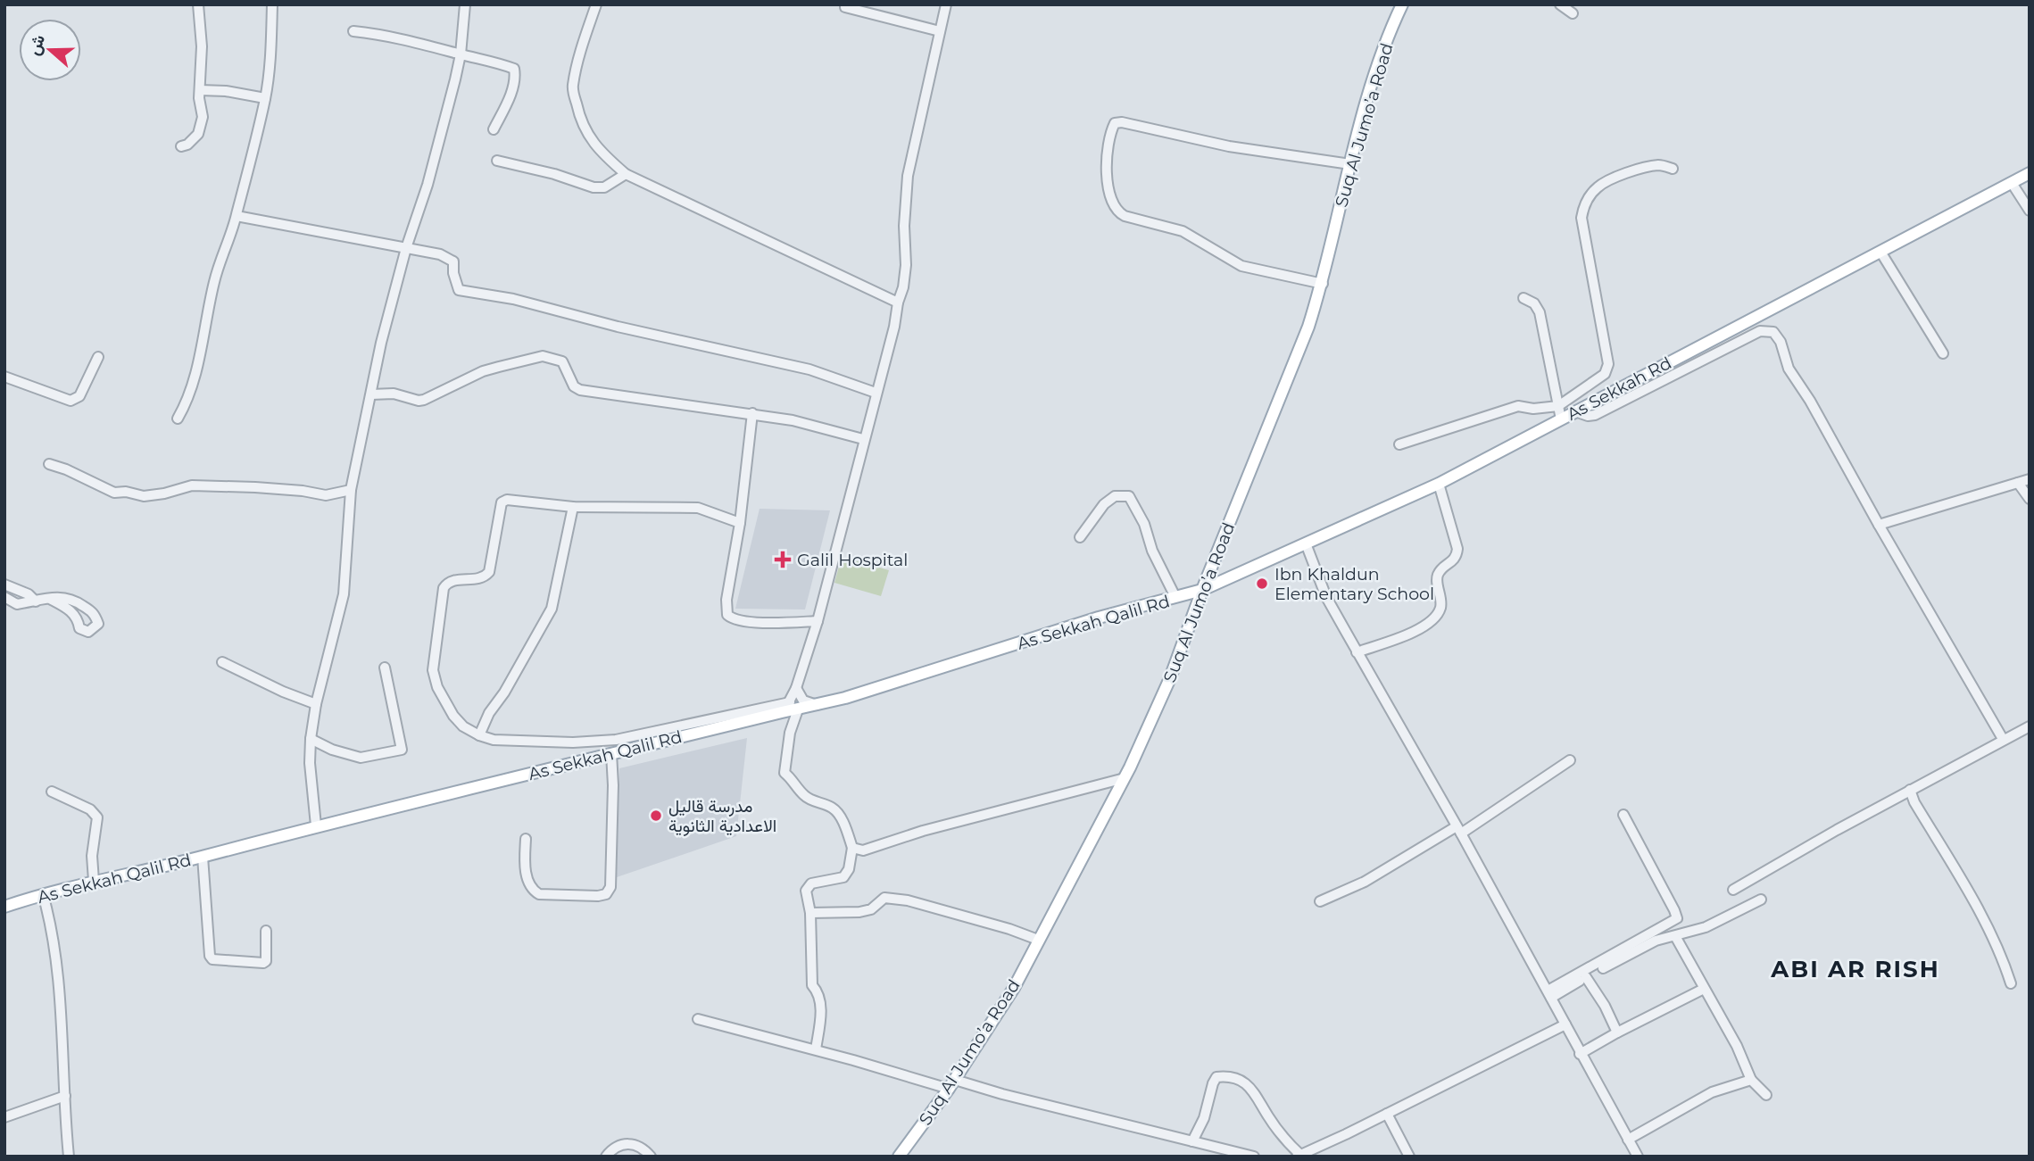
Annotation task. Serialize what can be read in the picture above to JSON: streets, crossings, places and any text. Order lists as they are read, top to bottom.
{
  "streets": {
    "main road": ["Suq Al Jumo’a Road", "As Sekkah Rd", "As Sekkah Qalil Rd"]
  },
  "crossings": [
    ["Suq Al Jumo’a Road", "As Sekkah Rd"],
    ["Suq Al Jumo’a Road", "As Sekkah Qalil Rd"],
    ["As Sekkah Rd", "As Sekkah Qalil Rd"]
  ],
  "districts": ["ABI AR RISH"],
  "places": {
    "health": ["Galil Hospital"],
    "other": ["Ibn Khaldun Elementary School", "مدرسة قاليل الاعدادية الثانوية"]
  },
  "north": "left"
}
